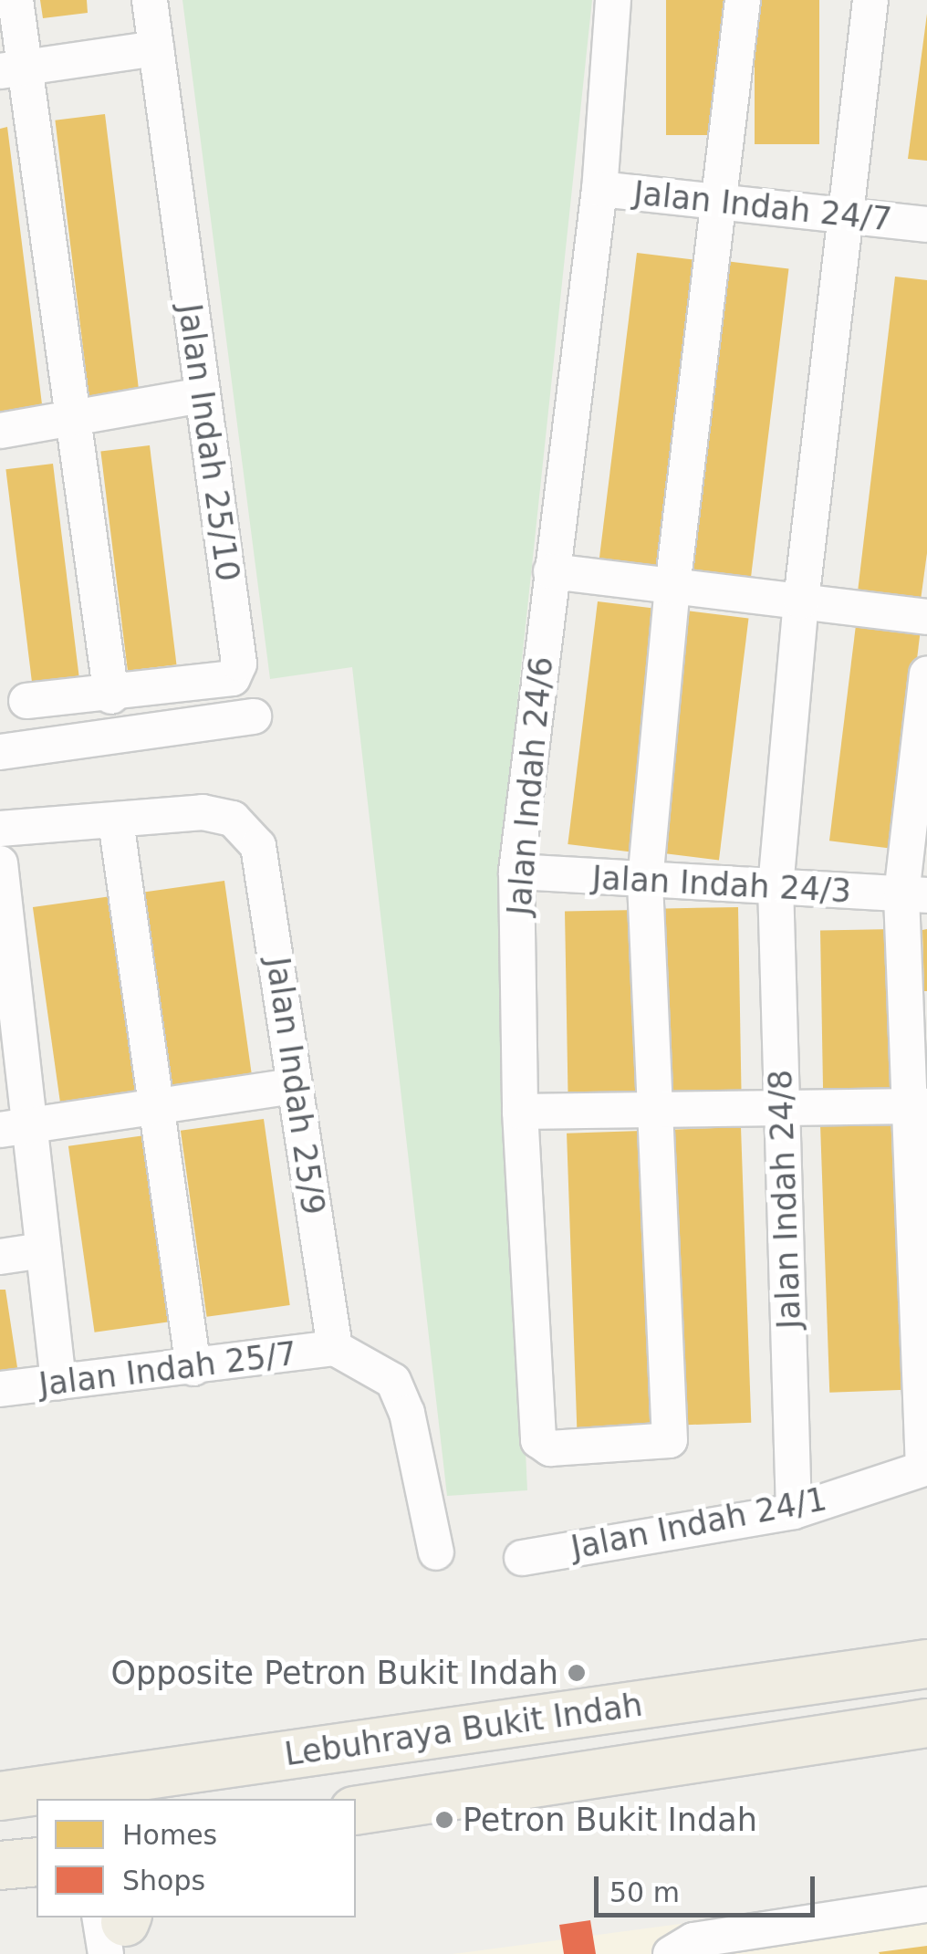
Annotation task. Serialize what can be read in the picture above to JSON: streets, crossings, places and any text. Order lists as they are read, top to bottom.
{
  "streets": {
    "highway": ["Lebuhraya Bukit Indah"],
    "street": [
      "Jalan Indah 24/7",
      "Jalan Indah 25/10",
      "Jalan Indah 24/6",
      "Jalan Indah 24/3",
      "Jalan Indah 25/9",
      "Jalan Indah 24/8",
      "Jalan Indah 25/7",
      "Jalan Indah 24/1"
    ]
  },
  "crossings": [
    ["Jalan Indah 24/7", "Jalan Indah 24/6"],
    ["Jalan Indah 24/7", "Jalan Indah 24/8"],
    ["Jalan Indah 24/6", "Jalan Indah 24/3"],
    ["Jalan Indah 24/3", "Jalan Indah 24/8"],
    ["Jalan Indah 25/9", "Jalan Indah 25/7"],
    ["Jalan Indah 24/8", "Jalan Indah 24/1"]
  ],
  "places": ["Opposite Petron Bukit Indah", "Petron Bukit Indah"],
  "legend": ["Homes", "Shops"],
  "scale_bar": "50 m"
}
